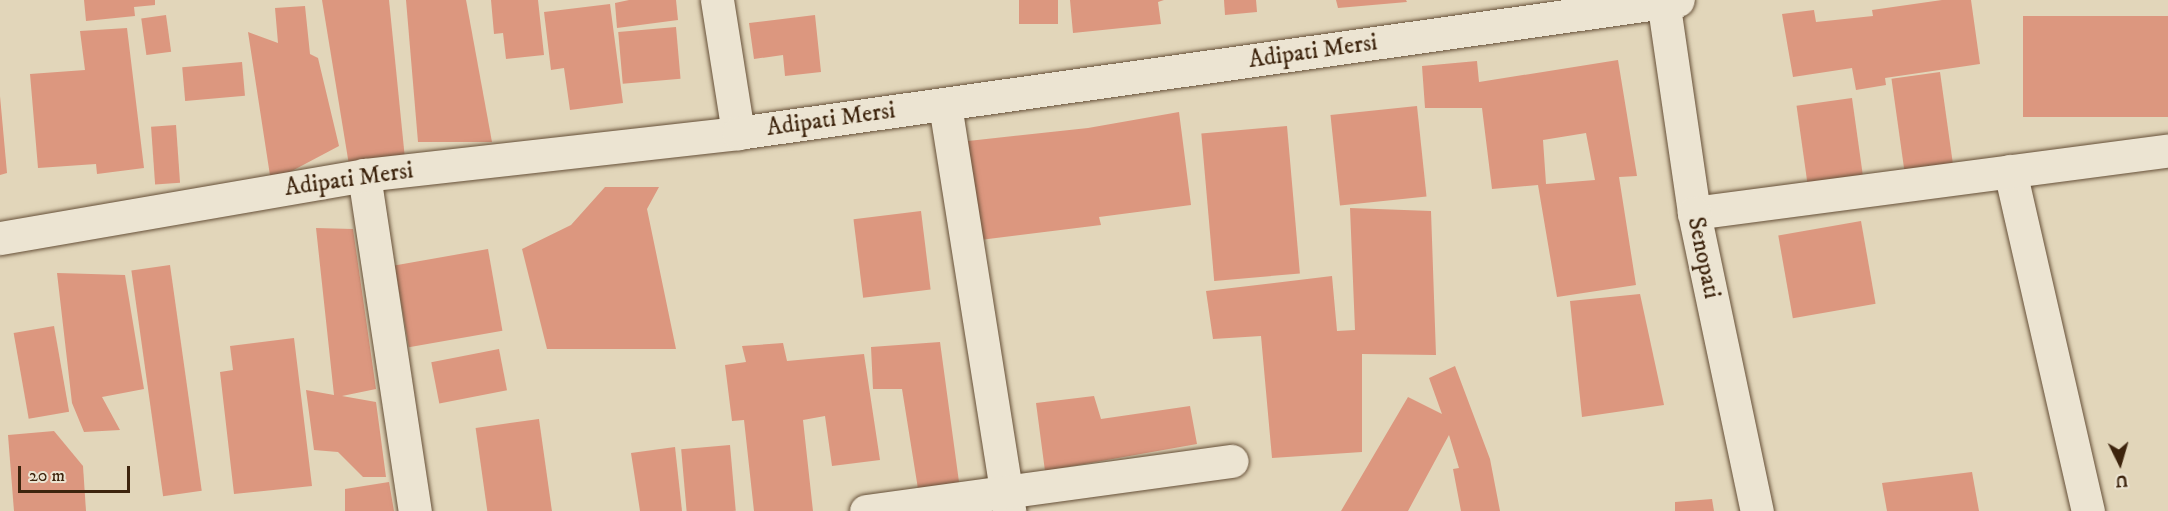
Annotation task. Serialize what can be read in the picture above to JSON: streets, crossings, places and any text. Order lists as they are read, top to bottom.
{
  "streets": {
    "street": ["Adipati Mersi", "Senopati"]
  },
  "crossings": [
    ["Adipati Mersi", "Senopati"]
  ],
  "scale_bar": "20 m",
  "north": "bottom"
}
